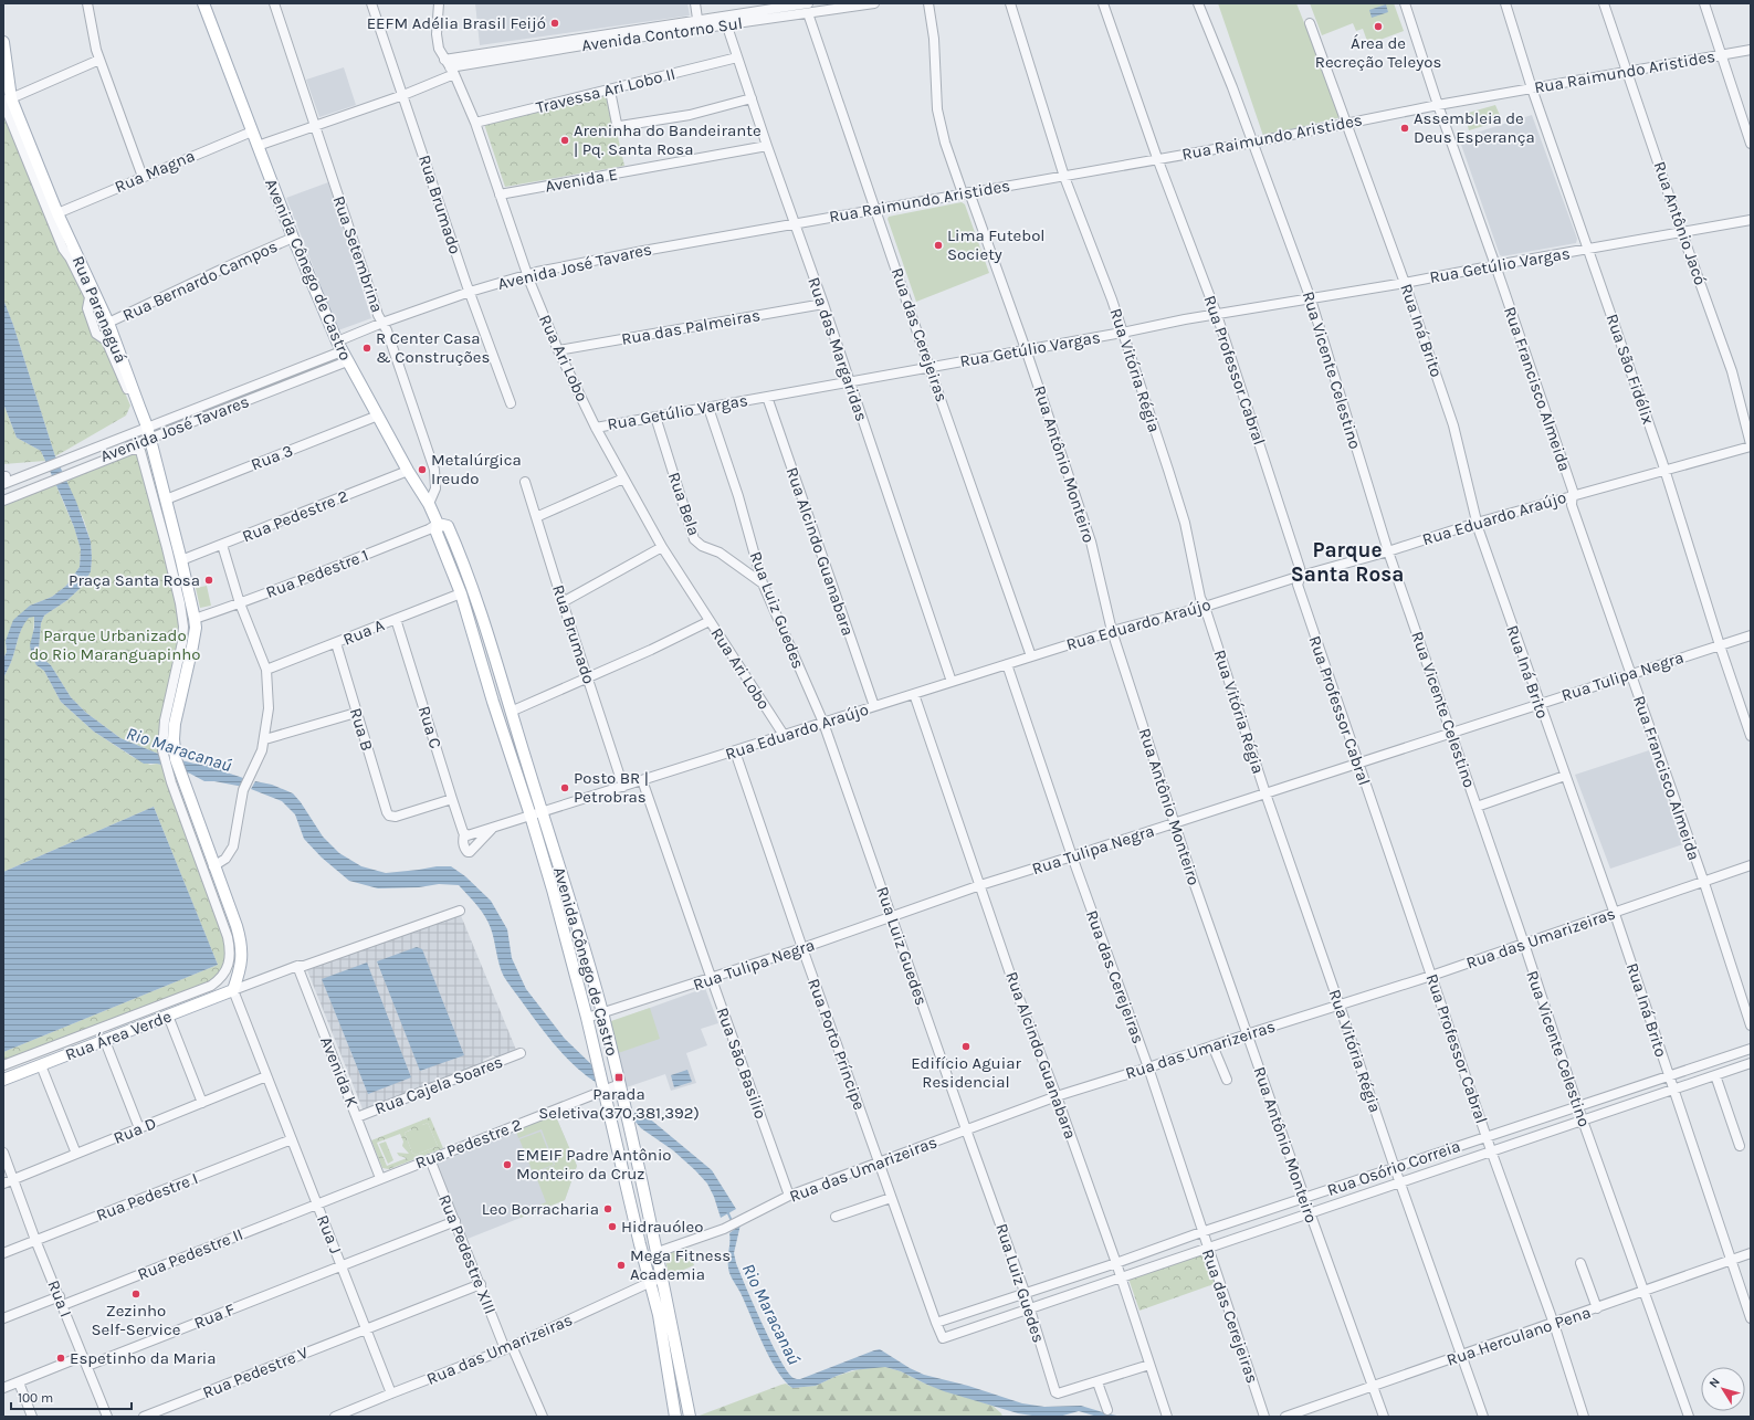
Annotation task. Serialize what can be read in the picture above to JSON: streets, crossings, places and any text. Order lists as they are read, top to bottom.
{
  "streets": {
    "main road": ["Avenida Cônego de Castro", "Rua Paranaguá", "Rua Área Verde"],
    "street": [
      "Avenida Contorno Sul",
      "Rua Raimundo Aristides",
      "Travessa Ari Lobo II",
      "Rua Magna",
      "Avenida E",
      "Rua Brumado",
      "Rua Antônio Jacó",
      "Rua Setembrina",
      "Rua Getúlio Vargas",
      "Avenida José Tavares",
      "Rua Bernardo Campos",
      "Rua das Palmeiras",
      "Rua Iná Brito",
      "Rua das Cerejeiras",
      "Rua das Margaridas",
      "Rua Ari Lobo",
      "Rua São Fidélix",
      "Rua Vitória Régia",
      "Rua Professor Cabral",
      "Rua Vicente Celestino",
      "Rua Francisco Almeida",
      "Rua 3",
      "Rua Antônio Monteiro",
      "Rua Bela",
      "Rua Pedestre 2",
      "Rua Eduardo Araújo",
      "Rua Alcindo Guanabara",
      "Rua Pedestre 1",
      "Rua Luiz Guedes",
      "Rua A",
      "Rua Tulipa Negra",
      "Rua C",
      "Rua B",
      "Rua das Umarizeiras",
      "Rua Porto Príncipe",
      "Rua São Basilio",
      "Avenida K",
      "Rua Cajela Soares",
      "Rua D",
      "Rua Osório Correia",
      "Rua Pedestre I",
      "Rua J",
      "Rua Pedestre II",
      "Rua Pedestre XIII",
      "Rua I",
      "Rua F",
      "Rua Herculano Pena",
      "Rua Pedestre V"
    ]
  },
  "crossings": [
    ["Avenida Contorno Sul", "Rua das Cerejeiras"],
    ["Avenida Contorno Sul", "Rua das Margaridas"],
    ["Avenida Contorno Sul", "Rua Ari Lobo"],
    ["Rua Raimundo Aristides", "Rua Antônio Jacó"],
    ["Rua Raimundo Aristides", "Avenida José Tavares"],
    ["Rua Raimundo Aristides", "Rua Iná Brito"],
    ["Rua Raimundo Aristides", "Rua das Cerejeiras"],
    ["Rua Raimundo Aristides", "Rua das Margaridas"],
    ["Rua Raimundo Aristides", "Rua São Fidélix"],
    ["Rua Raimundo Aristides", "Rua Vitória Régia"],
    ["Rua Raimundo Aristides", "Rua Professor Cabral"],
    ["Rua Raimundo Aristides", "Rua Vicente Celestino"],
    ["Rua Raimundo Aristides", "Rua Francisco Almeida"],
    ["Rua Raimundo Aristides", "Rua Antônio Monteiro"],
    ["Travessa Ari Lobo II", "Rua das Margaridas"],
    ["Travessa Ari Lobo II", "Rua Ari Lobo"],
    ["Rua Magna", "Avenida Cônego de Castro"],
    ["Rua Magna", "Rua Paranaguá"],
    ["Avenida E", "Rua das Margaridas"],
    ["Avenida E", "Rua Ari Lobo"],
    ["Rua Brumado", "Avenida José Tavares"],
    ["Rua Brumado", "Rua Eduardo Araújo"],
    ["Rua Antônio Jacó", "Rua Getúlio Vargas"],
    ["Rua Antônio Jacó", "Rua Eduardo Araújo"],
    ["Rua Setembrina", "Avenida José Tavares"],
    ["Rua Setembrina", "Avenida Cônego de Castro"],
    ["Rua Getúlio Vargas", "Rua Iná Brito"],
    ["Rua Getúlio Vargas", "Rua das Cerejeiras"],
    ["Rua Getúlio Vargas", "Rua das Margaridas"],
    ["Rua Getúlio Vargas", "Rua Ari Lobo"],
    ["Rua Getúlio Vargas", "Rua São Fidélix"],
    ["Rua Getúlio Vargas", "Rua Vitória Régia"],
    ["Rua Getúlio Vargas", "Rua Professor Cabral"],
    ["Rua Getúlio Vargas", "Rua Vicente Celestino"],
    ["Rua Getúlio Vargas", "Rua Francisco Almeida"],
    ["Rua Getúlio Vargas", "Rua Antônio Monteiro"],
    ["Rua Getúlio Vargas", "Rua Bela"],
    ["Rua Getúlio Vargas", "Rua Alcindo Guanabara"],
    ["Rua Getúlio Vargas", "Rua Luiz Guedes"],
    ["Avenida José Tavares", "Avenida Cônego de Castro"],
    ["Avenida José Tavares", "Rua Paranaguá"],
    ["Avenida José Tavares", "Rua das Margaridas"],
    ["Avenida José Tavares", "Rua Ari Lobo"],
    ["Avenida Cônego de Castro", "Rua Bernardo Campos"],
    ["Avenida Cônego de Castro", "Rua 3"],
    ["Avenida Cônego de Castro", "Rua Pedestre 2"],
    ["Avenida Cônego de Castro", "Rua Eduardo Araújo"],
    ["Avenida Cônego de Castro", "Rua Pedestre 1"],
    ["Avenida Cônego de Castro", "Rua A"],
    ["Avenida Cônego de Castro", "Rua Tulipa Negra"],
    ["Avenida Cônego de Castro", "Rua das Umarizeiras"],
    ["Rua Bernardo Campos", "Rua Paranaguá"],
    ["Rua Paranaguá", "Rua 3"],
    ["Rua Paranaguá", "Rua Pedestre 2"],
    ["Rua Paranaguá", "Rua Pedestre 1"],
    ["Rua das Palmeiras", "Rua das Margaridas"],
    ["Rua das Palmeiras", "Rua Ari Lobo"],
    ["Rua Iná Brito", "Rua Eduardo Araújo"],
    ["Rua Iná Brito", "Rua Tulipa Negra"],
    ["Rua Iná Brito", "Rua das Umarizeiras"],
    ["Rua Iná Brito", "Rua Osório Correia"],
    ["Rua Iná Brito", "Rua Herculano Pena"],
    ["Rua das Cerejeiras", "Rua Eduardo Araújo"],
    ["Rua das Cerejeiras", "Rua Tulipa Negra"],
    ["Rua das Cerejeiras", "Rua das Umarizeiras"],
    ["Rua das Cerejeiras", "Rua Osório Correia"],
    ["Rua das Margaridas", "Rua Eduardo Araújo"],
    ["Rua Ari Lobo", "Rua Eduardo Araújo"],
    ["Rua São Fidélix", "Rua Eduardo Araújo"],
    ["Rua São Fidélix", "Rua Tulipa Negra"],
    ["Rua Vitória Régia", "Rua Eduardo Araújo"],
    ["Rua Vitória Régia", "Rua Tulipa Negra"],
    ["Rua Vitória Régia", "Rua das Umarizeiras"],
    ["Rua Vitória Régia", "Rua Osório Correia"],
    ["Rua Vitória Régia", "Rua Herculano Pena"],
    ["Rua Professor Cabral", "Rua Eduardo Araújo"],
    ["Rua Professor Cabral", "Rua Tulipa Negra"],
    ["Rua Professor Cabral", "Rua das Umarizeiras"],
    ["Rua Professor Cabral", "Rua Osório Correia"],
    ["Rua Professor Cabral", "Rua Herculano Pena"],
    ["Rua Vicente Celestino", "Rua Eduardo Araújo"],
    ["Rua Vicente Celestino", "Rua Tulipa Negra"],
    ["Rua Vicente Celestino", "Rua das Umarizeiras"],
    ["Rua Vicente Celestino", "Rua Osório Correia"],
    ["Rua Vicente Celestino", "Rua Herculano Pena"],
    ["Rua Francisco Almeida", "Rua Eduardo Araújo"],
    ["Rua Francisco Almeida", "Rua Tulipa Negra"],
    ["Rua Francisco Almeida", "Rua das Umarizeiras"],
    ["Rua Antônio Monteiro", "Rua Eduardo Araújo"],
    ["Rua Antônio Monteiro", "Rua Tulipa Negra"],
    ["Rua Antônio Monteiro", "Rua das Umarizeiras"],
    ["Rua Antônio Monteiro", "Rua Osório Correia"],
    ["Rua Antônio Monteiro", "Rua Herculano Pena"],
    ["Rua Bela", "Rua Luiz Guedes"],
    ["Rua Pedestre 2", "Avenida K"],
    ["Rua Pedestre 2", "Rua J"],
    ["Rua Pedestre 2", "Rua Pedestre II"],
    ["Rua Pedestre 2", "Rua Pedestre XIII"],
    ["Rua Eduardo Araújo", "Rua Alcindo Guanabara"],
    ["Rua Eduardo Araújo", "Rua Luiz Guedes"],
    ["Rua Eduardo Araújo", "Rua C"],
    ["Rua Eduardo Araújo", "Rua Porto Príncipe"],
    ["Rua Eduardo Araújo", "Rua São Basilio"],
    ["Rua Alcindo Guanabara", "Rua Luiz Guedes"],
    ["Rua Alcindo Guanabara", "Rua Tulipa Negra"],
    ["Rua Alcindo Guanabara", "Rua das Umarizeiras"],
    ["Rua Alcindo Guanabara", "Rua Osório Correia"],
    ["Rua Luiz Guedes", "Rua Tulipa Negra"],
    ["Rua Luiz Guedes", "Rua das Umarizeiras"],
    ["Rua Luiz Guedes", "Rua Osório Correia"],
    ["Rua A", "Rua C"],
    ["Rua A", "Rua B"],
    ["Rua Tulipa Negra", "Rua Porto Príncipe"],
    ["Rua Tulipa Negra", "Rua São Basilio"],
    ["Rua C", "Rua B"],
    ["Rua das Umarizeiras", "Rua Porto Príncipe"],
    ["Rua das Umarizeiras", "Rua São Basilio"],
    ["Rua das Umarizeiras", "Rua J"],
    ["Rua das Umarizeiras", "Rua Pedestre XIII"],
    ["Rua Área Verde", "Avenida K"],
    ["Rua Porto Príncipe", "Rua Osório Correia"],
    ["Avenida K", "Rua Cajela Soares"],
    ["Rua D", "Rua J"],
    ["Rua D", "Rua I"],
    ["Rua Pedestre I", "Rua J"],
    ["Rua Pedestre I", "Rua I"],
    ["Rua J", "Rua Pedestre II"],
    ["Rua J", "Rua F"],
    ["Rua J", "Rua Pedestre V"],
    ["Rua Pedestre II", "Rua I"],
    ["Rua Pedestre XIII", "Rua F"],
    ["Rua Pedestre XIII", "Rua Pedestre V"],
    ["Rua I", "Rua F"]
  ],
  "districts": ["Parque Santa Rosa"],
  "water": ["Rio Maracanaú"],
  "parks": ["Parque Urbanizado do Rio Maranguapinho"],
  "places": {
    "other": [
      "EEFM Adélia Brasil Feijó",
      "Área de Recreção Teleyos",
      "Assembleia de Deus Esperança",
      "Areninha do Bandeirante | Pq. Santa Rosa",
      "Lima Futebol Society",
      "R Center Casa & Construções",
      "Metalúrgica Ireudo",
      "Praça Santa Rosa",
      "Posto BR | Petrobras",
      "Edifício Aguiar Residencial",
      "EMEIF Padre Antônio Monteiro da Cruz",
      "Leo Borracharia",
      "Hidrauóleo",
      "Mega Fitness Academia",
      "Zezinho Self-Service",
      "Espetinho da Maria"
    ],
    "transit": ["Parada Seletiva(370,381,392)"]
  },
  "scale_bar": "100 m",
  "north": "top left"
}
